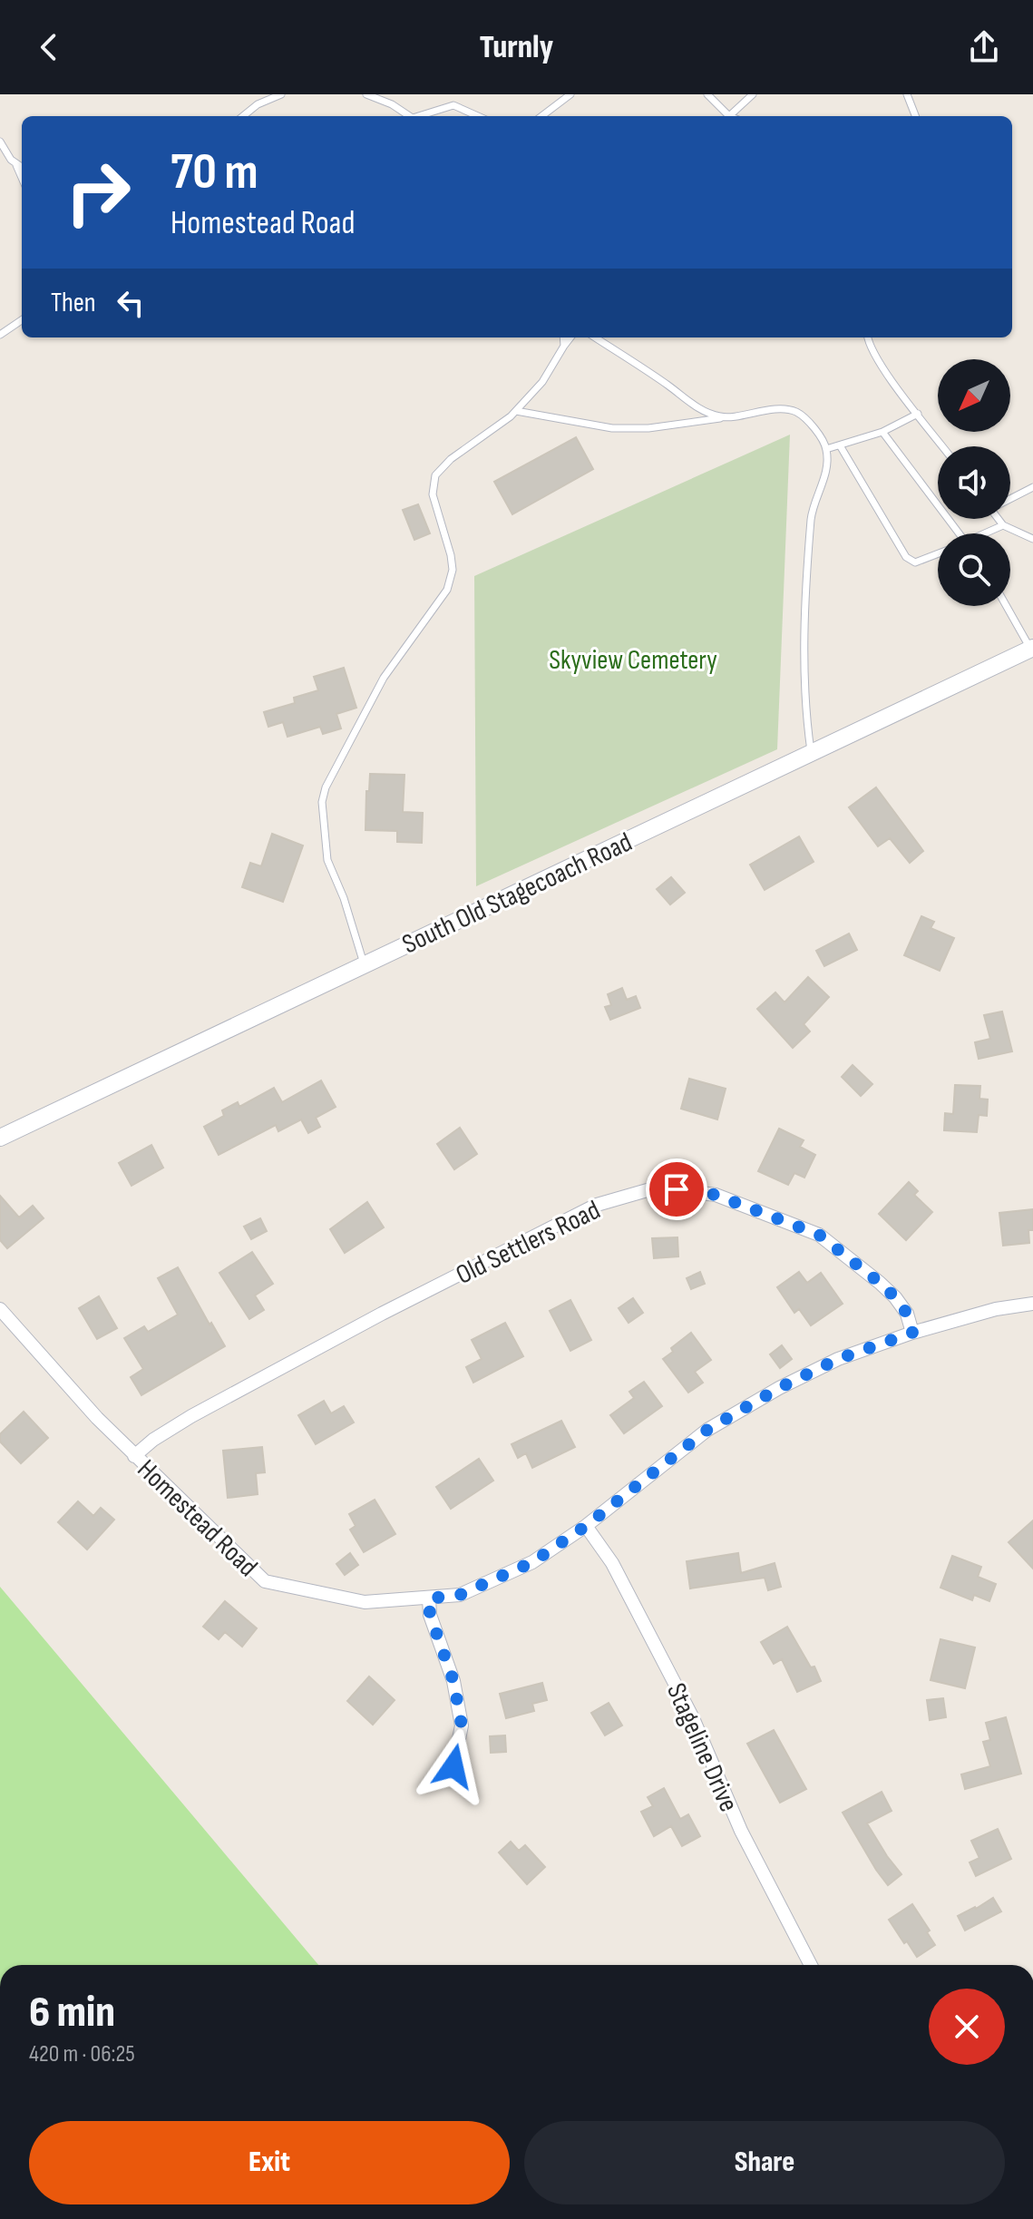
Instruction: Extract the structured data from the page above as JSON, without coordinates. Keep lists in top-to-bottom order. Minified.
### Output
{"streets":{"street":["South Old Stagecoach Road","Old Settlers Road","Homestead Road","Stageline Drive"]},"crossings":[["Old Settlers Road","Homestead Road"],["Homestead Road","Stageline Drive"]],"parks":["Skyview Cemetery"],"north":"bottom left","page":{"header":"Turnly","turn":["70 m","Homestead Road"],"then":"Then","heading":["6 min","420 m · 06:25"],"buttons":["Exit","Share"]}}
